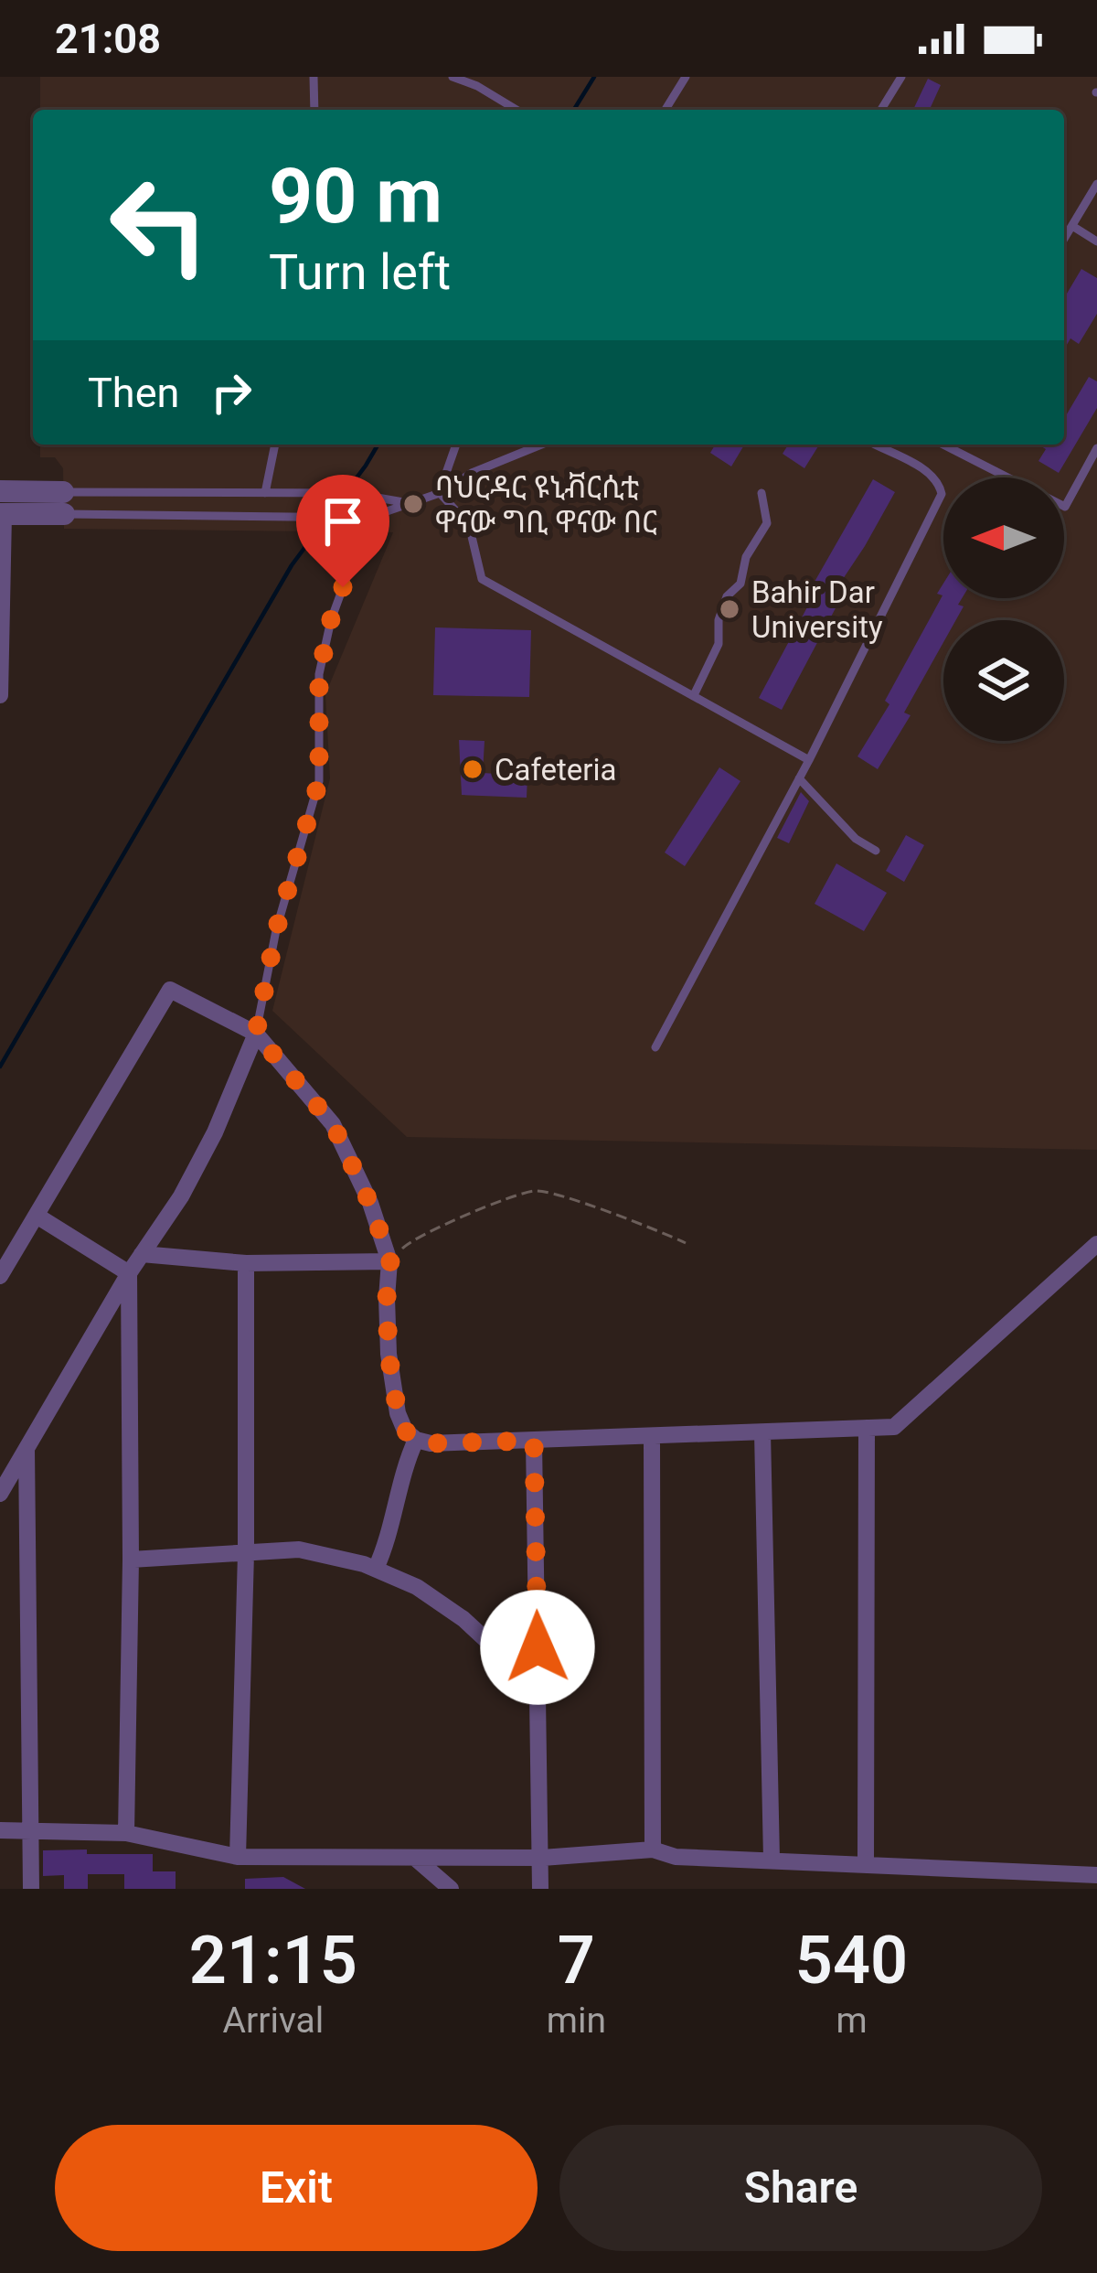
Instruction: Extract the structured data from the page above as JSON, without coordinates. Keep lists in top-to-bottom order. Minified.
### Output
{"places":["ባህርዳር ዩኒቭርሲቲ ዋናው ግቢ ዋናው በር","Bahir Dar University","Cafeteria"],"north":"left","page":{"status":"21:08","turn":["90 m","Turn left"],"then":"Then","eta":["21:15","Arrival","7","min","540","m"],"buttons":["Exit","Share"]}}
